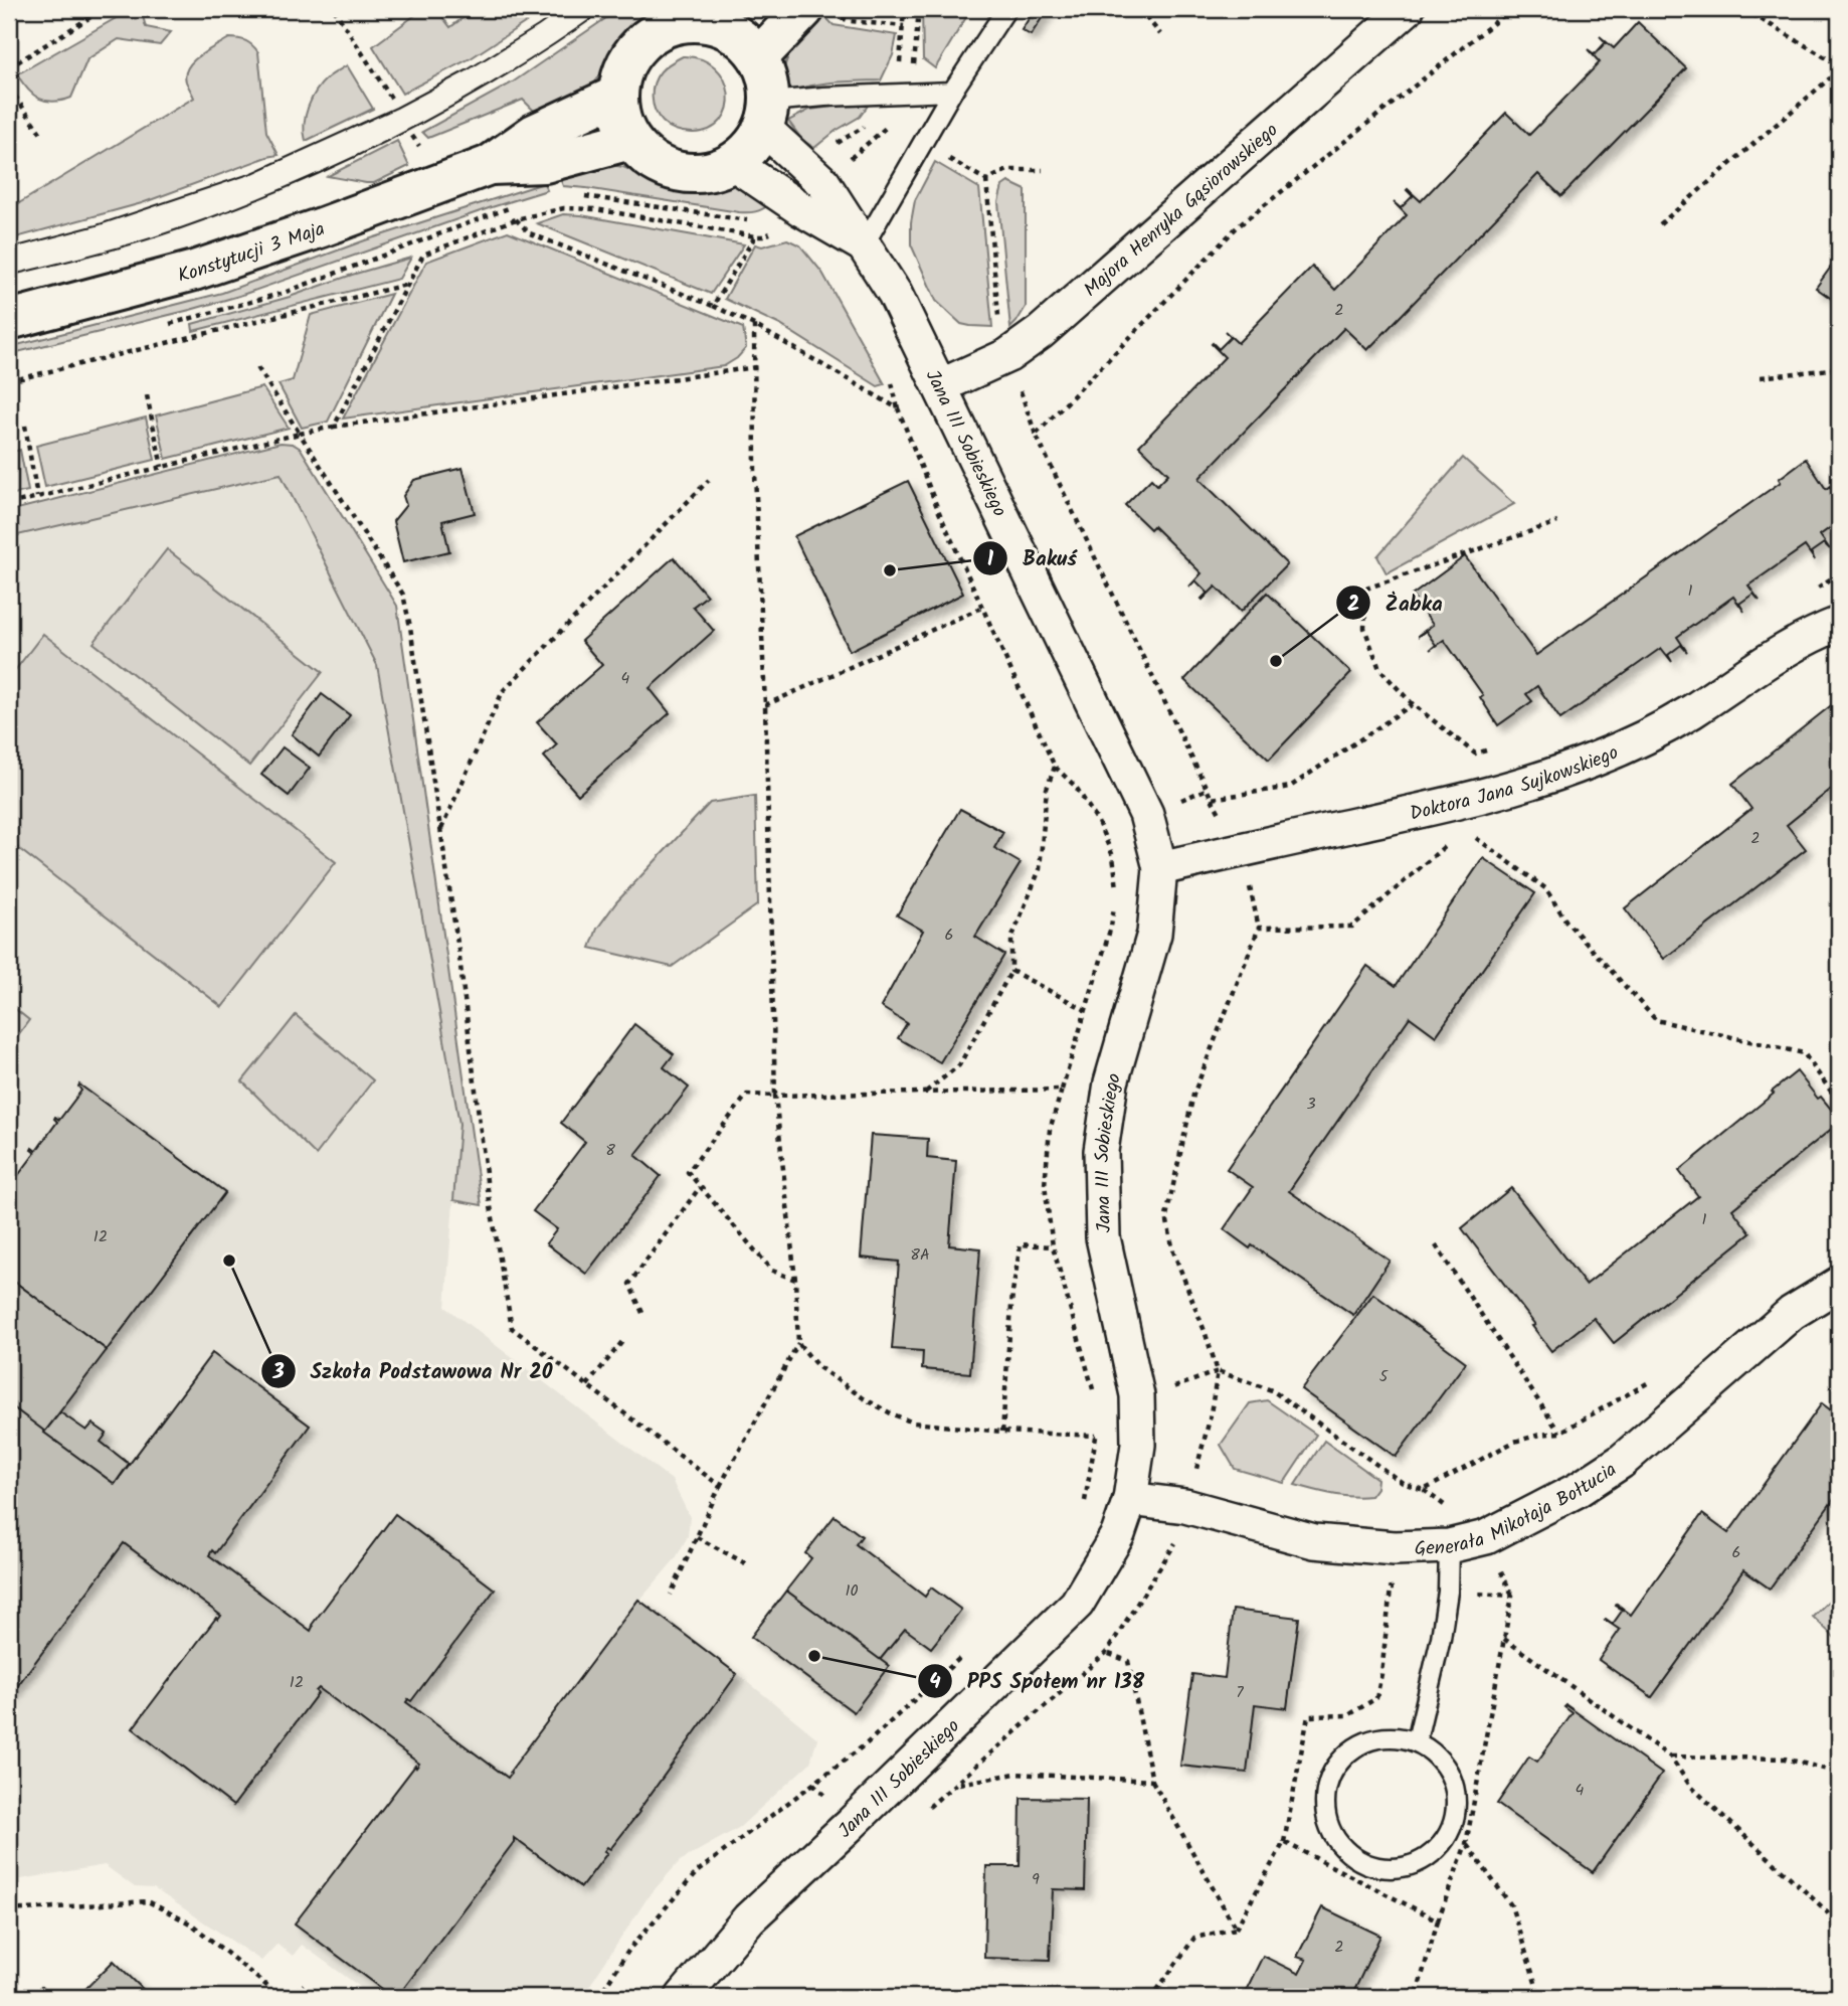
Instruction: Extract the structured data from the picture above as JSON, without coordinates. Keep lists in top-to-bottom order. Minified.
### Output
{"streets":{"street":["Majora Henryka Gąsiorowskiego","Konstytucji 3 Maja","Jana III Sobieskiego","Doktora Jana Sujkowskiego","Generała Mikołaja Bołtucia"]},"crossings":[["Majora Henryka Gąsiorowskiego","Jana III Sobieskiego"],["Konstytucji 3 Maja","Jana III Sobieskiego"],["Jana III Sobieskiego","Doktora Jana Sujkowskiego"],["Jana III Sobieskiego","Generała Mikołaja Bołtucia"]],"places":["Bakuś","Żabka","Szkoła Podstawowa Nr 20","PPS Społem nr 138"],"house_numbers":["2","1","4","2","6","3","8","1","12","8A","5","6","10","12","7","4","9","2"]}
